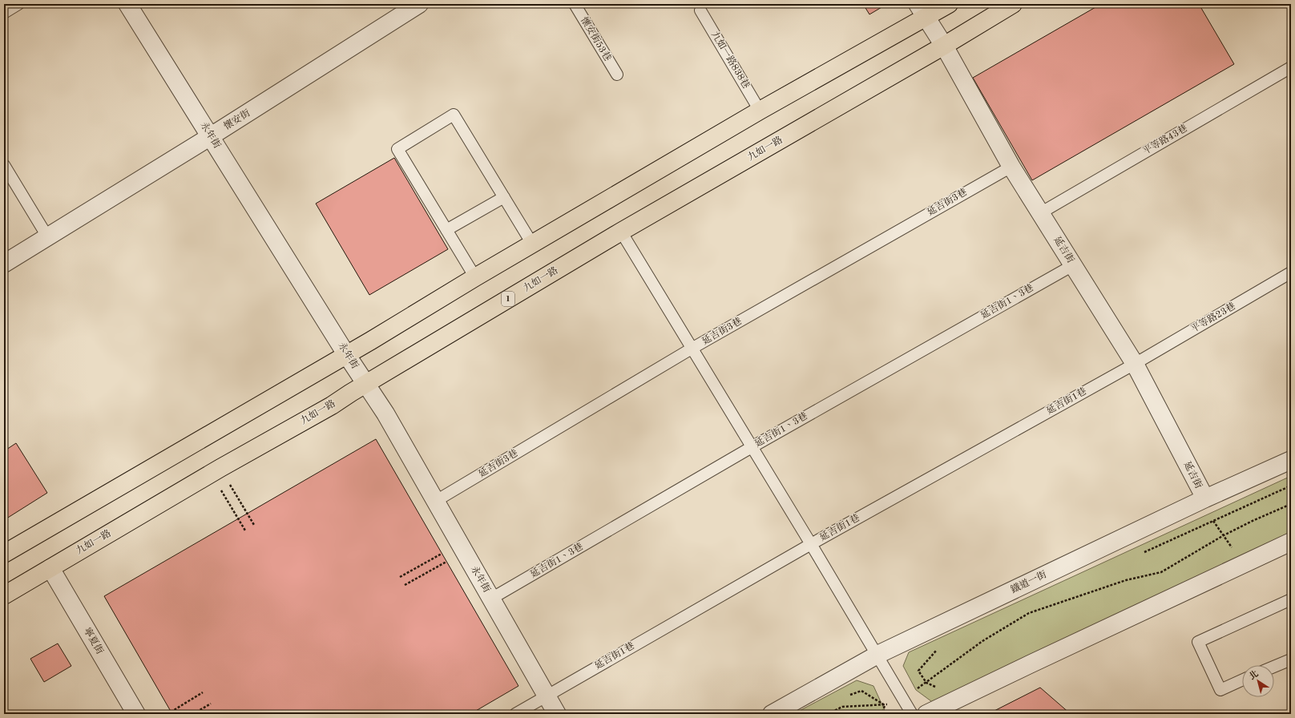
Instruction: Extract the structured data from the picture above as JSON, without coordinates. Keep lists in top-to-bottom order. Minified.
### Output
{"streets":{"main road":["九如一路","1"],"street":["懷安街","永年街","延吉街","鐵道一街","寧夏街"],"lane":["懷安街53巷","九如一路838巷","平等路43巷","延吉街3巷","延吉街1、3巷","平等路23巷","延吉街1巷"]},"crossings":[["懷安街","永年街"],["永年街","九如一路"],["永年街","延吉街3巷"],["永年街","延吉街1、3巷"],["永年街","延吉街1巷"],["平等路43巷","延吉街"],["九如一路","延吉街"],["九如一路","寧夏街"],["延吉街3巷","延吉街"],["延吉街","延吉街1、3巷"],["延吉街","平等路23巷"],["延吉街","延吉街1巷"],["延吉街","鐵道一街"],["平等路23巷","延吉街1巷"]],"north":"top left"}
